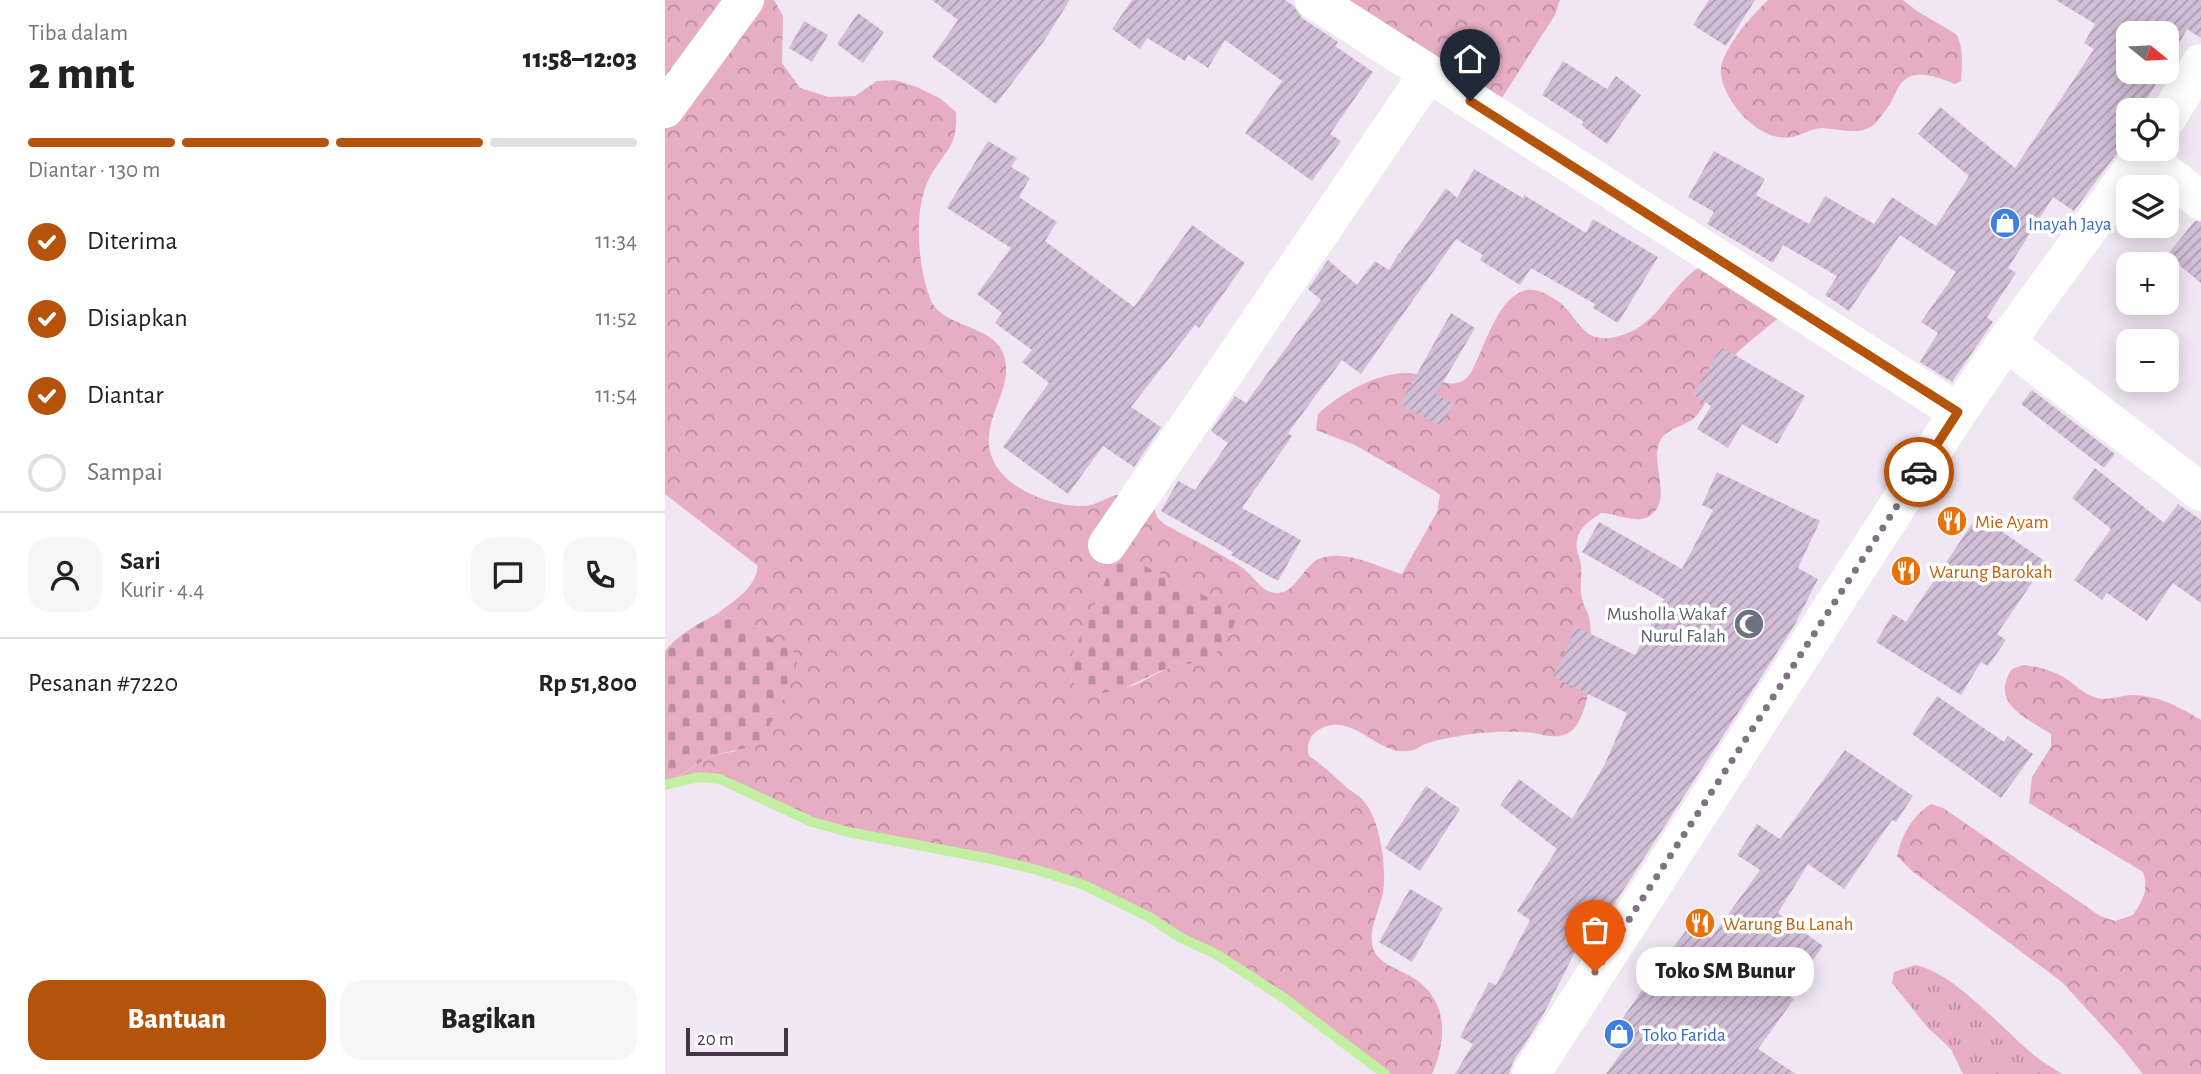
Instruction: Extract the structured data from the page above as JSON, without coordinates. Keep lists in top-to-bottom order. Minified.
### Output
{"places":{"shop":["Inayah Jaya","Toko Farida"],"restaurant":["Mie Ayam","Warung Barokah","Warung Bu Lanah"],"mosque":["Musholla Wakaf Nurul Falah"],"other":["Toko SM Bunur"]},"scale_bar":"20 m","north":"right","page":{"heading":["2 mnt","Tiba dalam","11:58–12:03"],"panel":["Sari","Kurir · 4.4","Pesanan #7220","Rp 51,800"],"map_buttons":["+","−"],"bar":"Diantar · 130 m","list":[["Diterima","11:34"],["Disiapkan","11:52"],["Diantar","11:54"],"Sampai"],"bubble":"Toko SM Bunur","buttons":["Bantuan","Bagikan"],"scale":"20 m"}}
